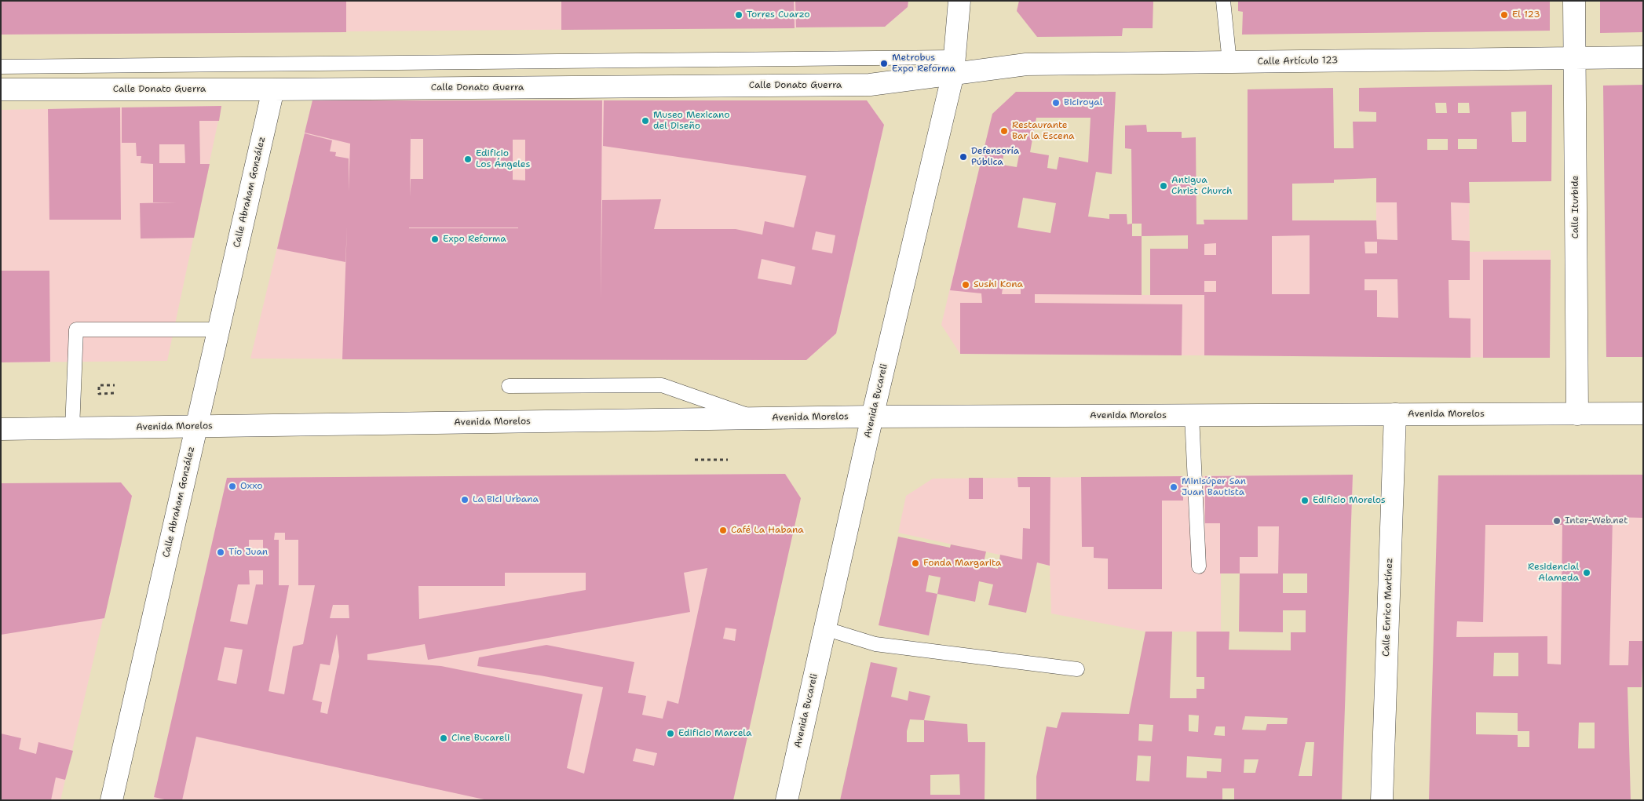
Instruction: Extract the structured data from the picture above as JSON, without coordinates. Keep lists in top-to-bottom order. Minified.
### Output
{"streets":{"street":["Calle Artículo 123","Calle Donato Guerra","Calle Abraham González","Calle Iturbide","Avenida Bucareli","Avenida Morelos","Calle Enrico Martínez"]},"crossings":[["Calle Artículo 123","Calle Donato Guerra"],["Calle Artículo 123","Calle Iturbide"],["Calle Artículo 123","Avenida Bucareli"],["Calle Donato Guerra","Calle Abraham González"],["Calle Donato Guerra","Avenida Bucareli"],["Calle Abraham González","Avenida Morelos"],["Calle Iturbide","Avenida Morelos"],["Avenida Bucareli","Avenida Morelos"],["Avenida Morelos","Calle Enrico Martínez"]],"places":["Torres Cuarzo","El 123","Metrobus Expo Reforma","Biciroyal","Museo Mexicano del Diseño","Restaurante Bar la Escena","Defensoría Pública","Edificio Los Ángeles","Antigua Christ Church","Expo Reforma","Sushi Kona","Oxxo","Minisúper San Juan Bautista","La Bici Urbana","Edificio Morelos","Inter-Web.net","Café La Habana","Tío Juan","Fonda Margarita","Residencial Alameda","Edificio Marcela","Cine Bucareli"]}
